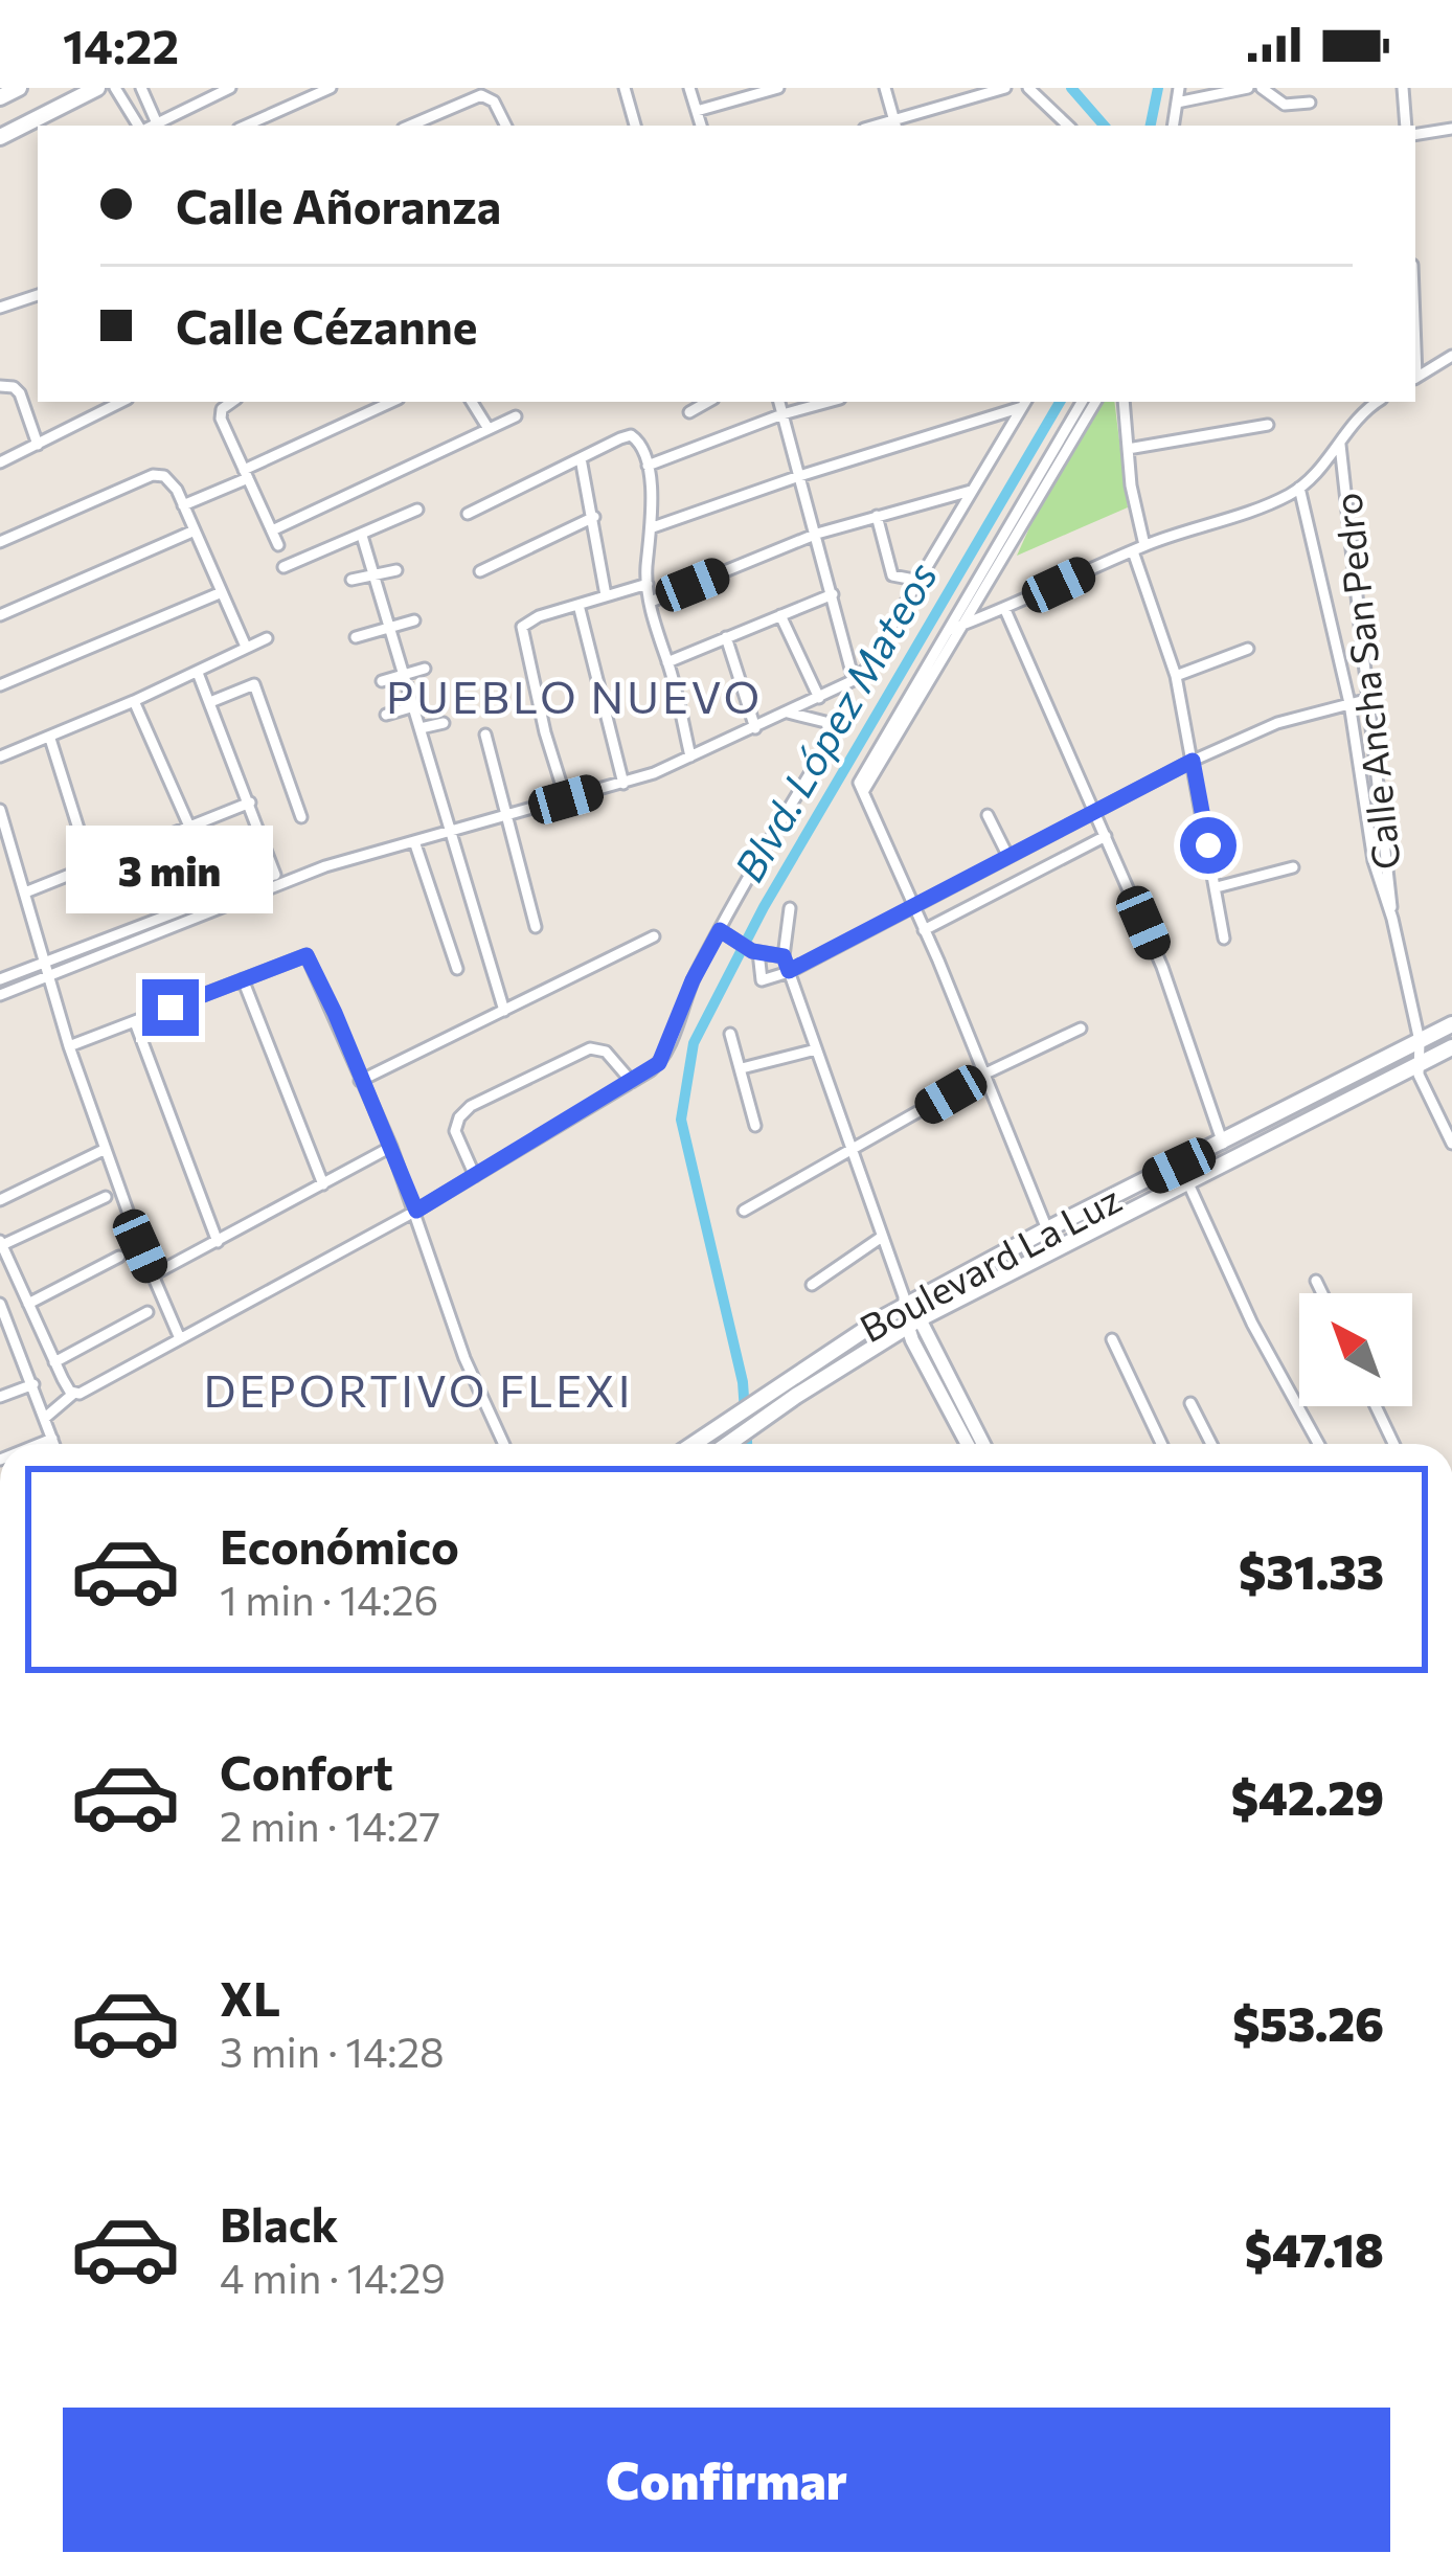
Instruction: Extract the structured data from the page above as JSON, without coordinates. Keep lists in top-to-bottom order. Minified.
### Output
{"streets":{"main road":["Boulevard La Luz"],"street":["Calle Ancha San Pedro"]},"crossings":[["Calle Ancha San Pedro","Boulevard La Luz"]],"districts":["PUEBLO NUEVO","DEPORTIVO FLEXI"],"water":["Blvd. López Mateos"],"north":"top left","page":{"status":"14:22","banner":["Calle Añoranza","Calle Cézanne"],"bubble":"3 min","list":[{"name":"Económico","note":"1 min · 14:26","value":"$31.33"},{"name":"Confort","note":"2 min · 14:27","value":"$42.29"},{"name":"XL","note":"3 min · 14:28","value":"$53.26"},{"name":"Black","note":"4 min · 14:29","value":"$47.18"}],"buttons":"Confirmar"}}
